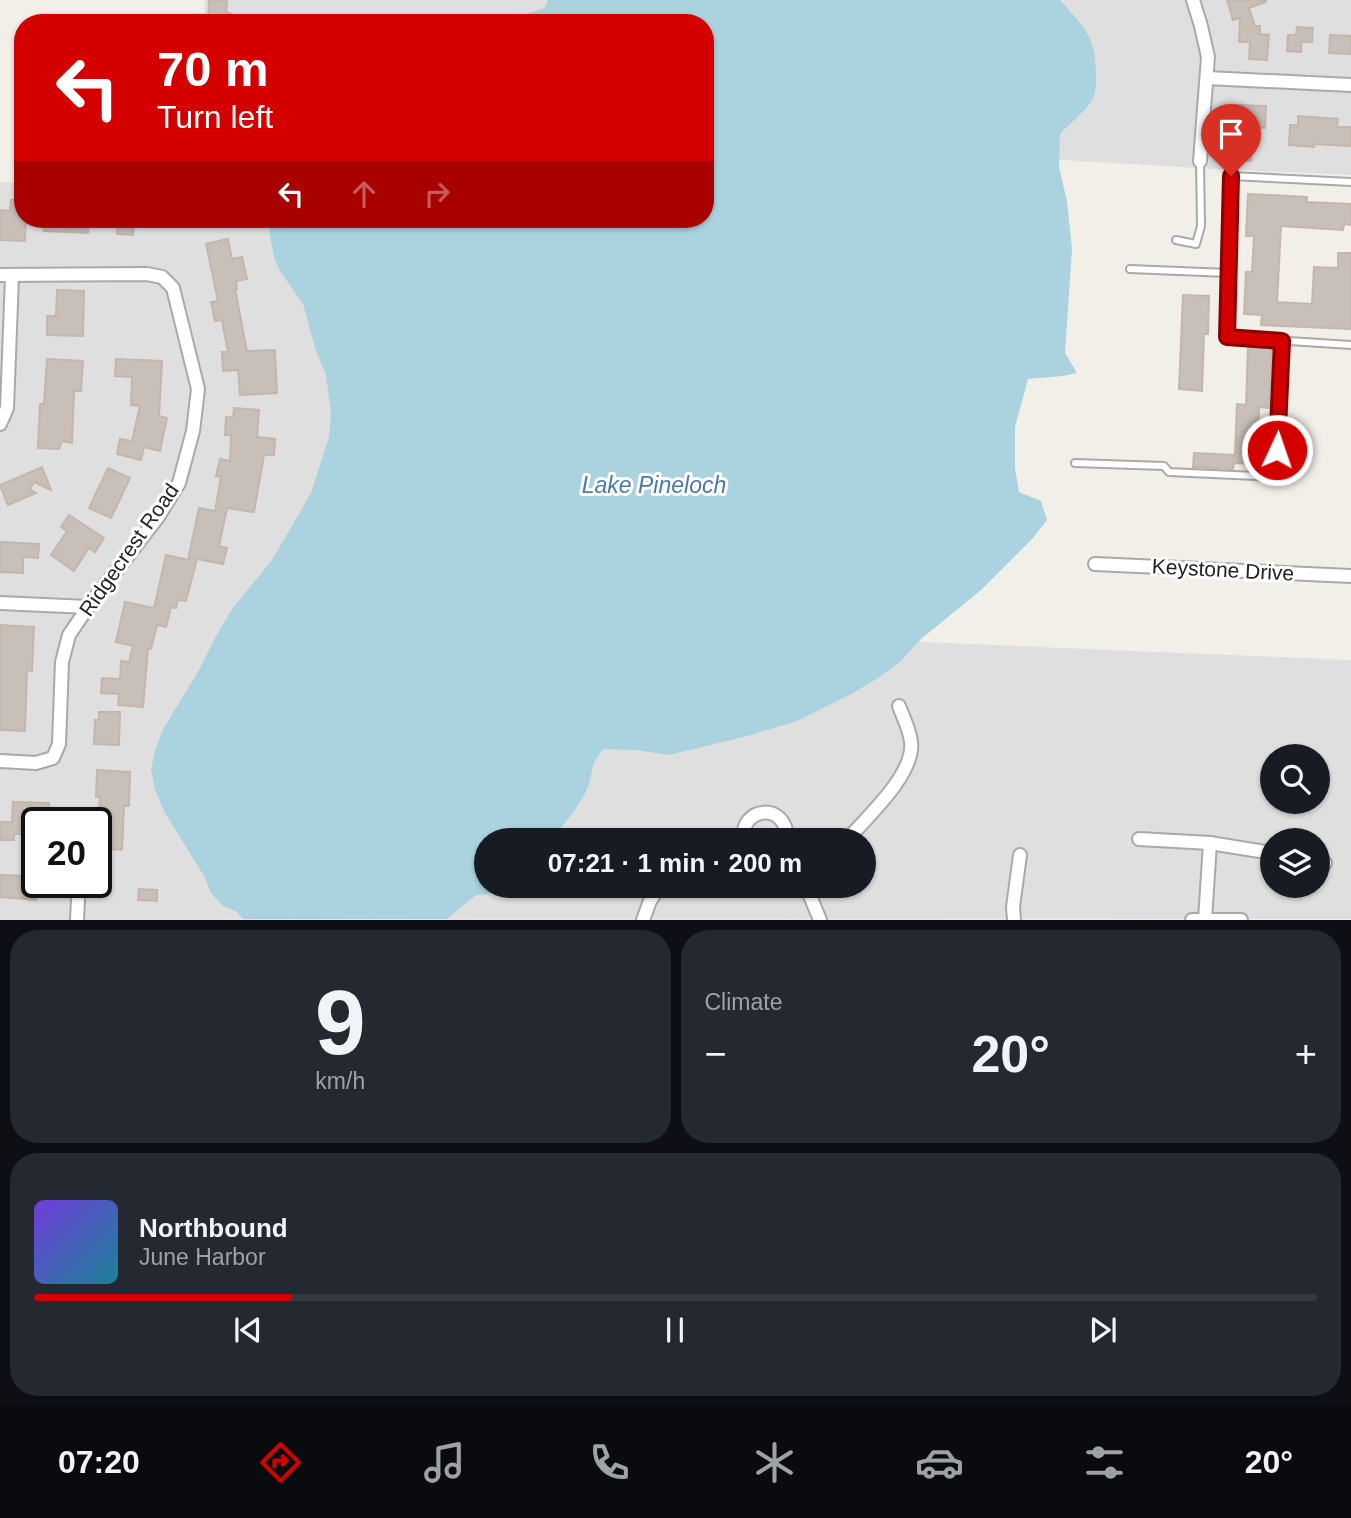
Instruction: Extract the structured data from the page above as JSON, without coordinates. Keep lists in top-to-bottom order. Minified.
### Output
{"streets":{"street":["Ridgecrest Road","Keystone Drive"]},"water":["Lake Pineloch"],"page":{"turn":["70 m","Turn left"],"limit":"20","trip":"07:21 · 1 min · 200 m","tile":[["9","km/h"],"Climate"],"heat":["−","20°","+"],"song":["Northbound","June Harbor"],"tabs":["07:20","20°"]}}
